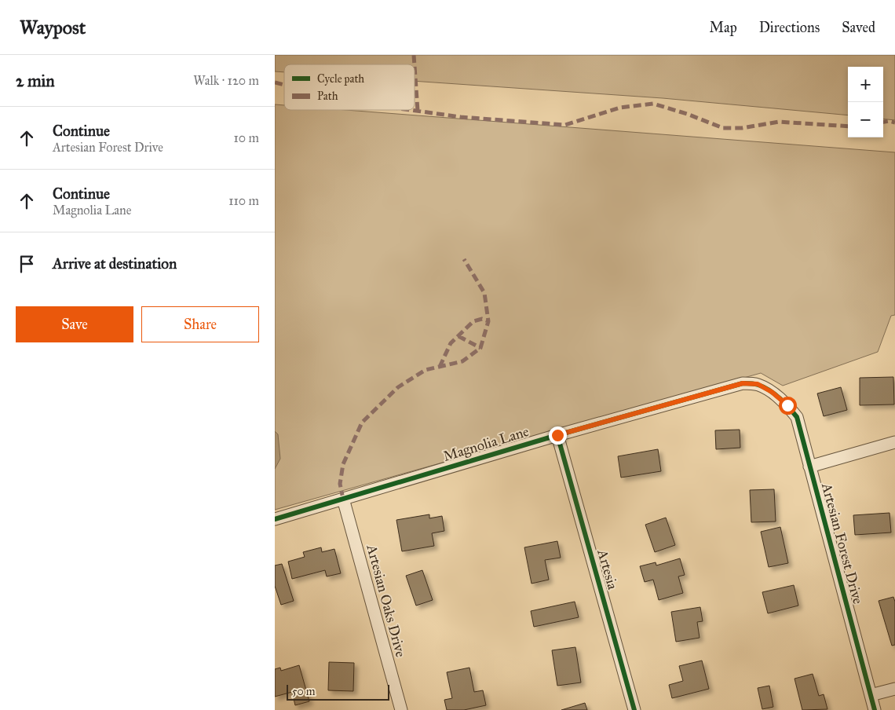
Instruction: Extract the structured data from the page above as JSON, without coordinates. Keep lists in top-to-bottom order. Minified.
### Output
{"streets":{"street":["Magnolia Lane","Artesian Forest Drive","Artesia","Artesian Oaks Drive"]},"crossings":[["Magnolia Lane","Artesian Forest Drive"],["Magnolia Lane","Artesia"],["Magnolia Lane","Artesian Oaks Drive"]],"legend":["Cycle path","Path"],"scale_bar":"50 m","page":{"header":"Waypost","nav":["Map","Directions","Saved"],"heading":["2 min","Walk · 120 m"],"map_buttons":["+","−"],"list":[["Continue","Artesian Forest Drive","10 m"],["Continue","Magnolia Lane","110 m"],"Arrive at destination"],"buttons":["Save","Share"],"scale":"50 m"}}
